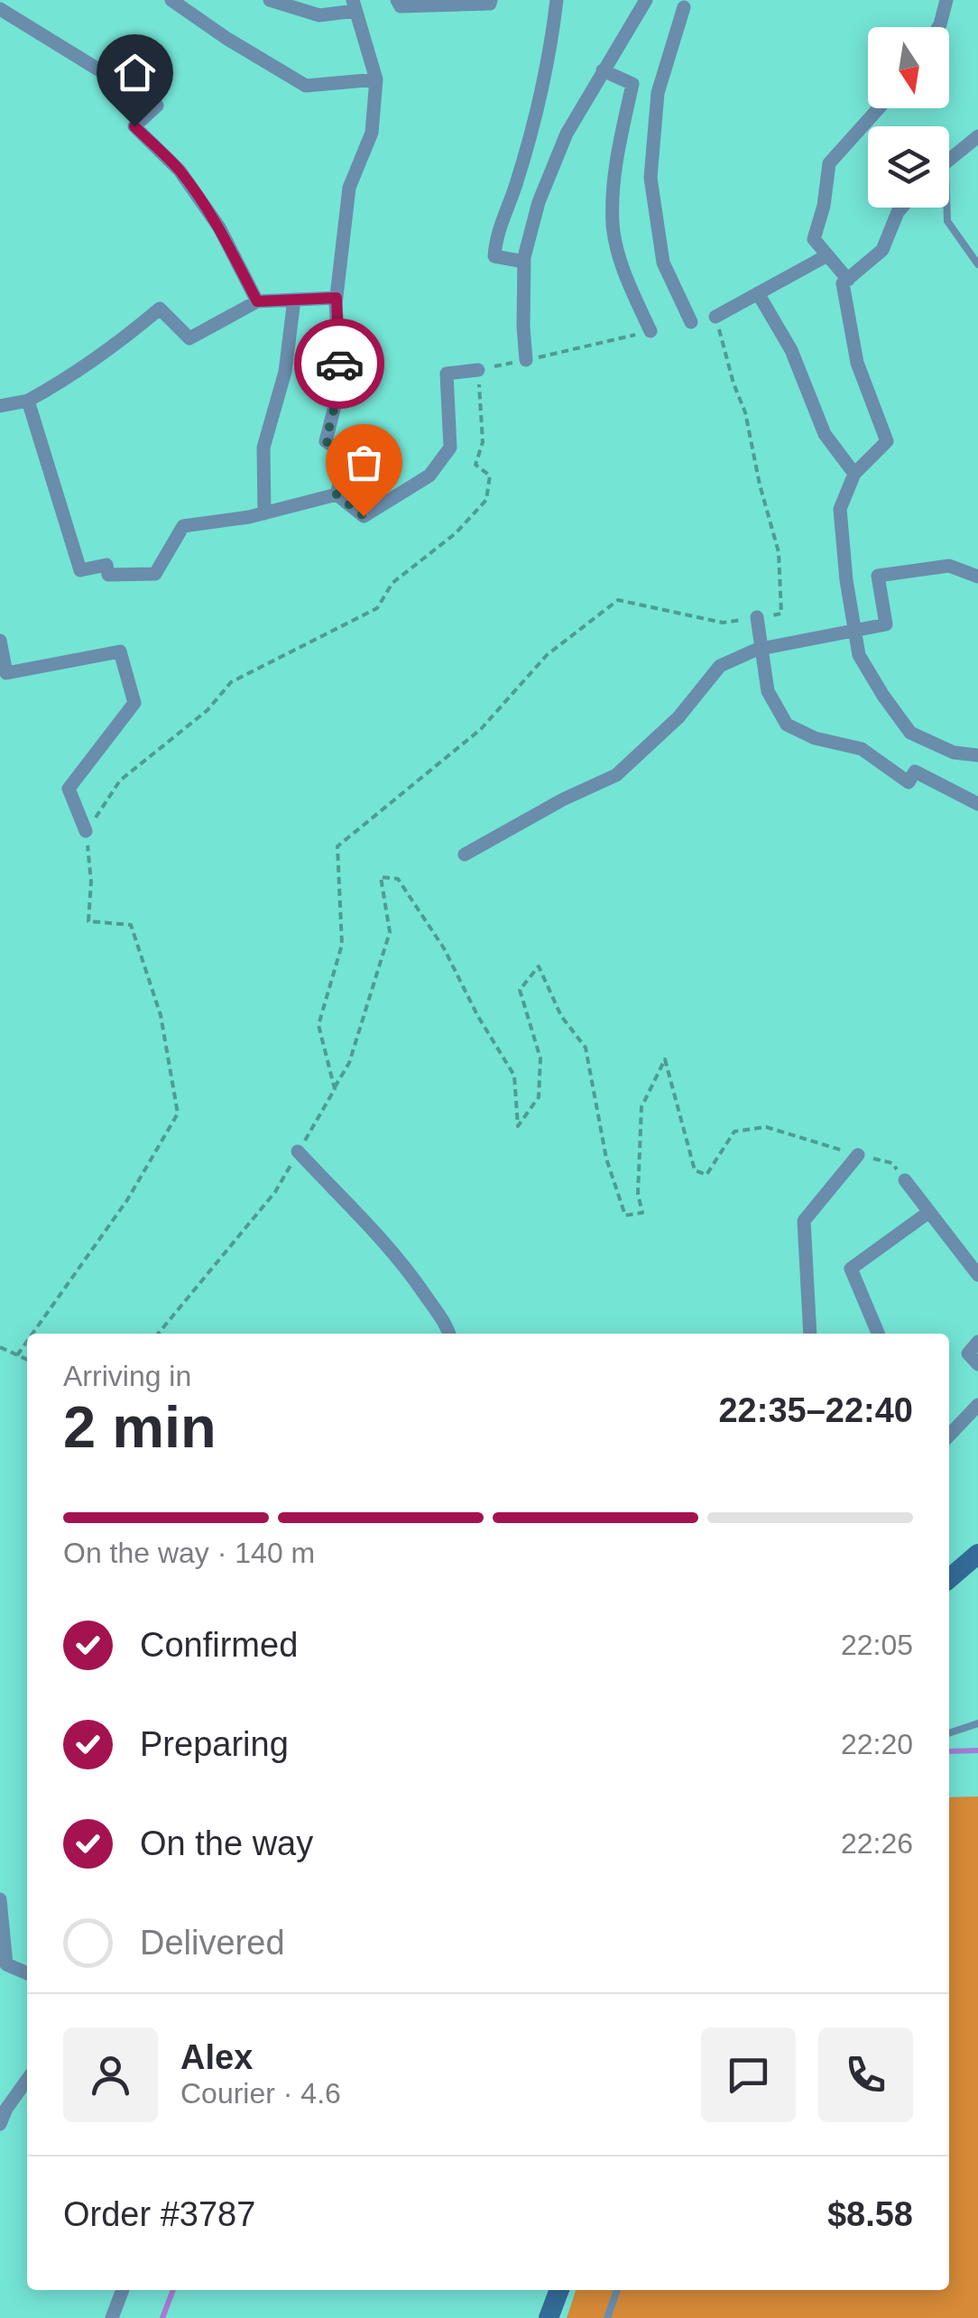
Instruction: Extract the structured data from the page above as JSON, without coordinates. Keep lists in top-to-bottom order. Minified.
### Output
{"north":"bottom","page":{"heading":["2 min","Arriving in","22:35–22:40"],"panel":["Alex","Courier · 4.6","Order #3787","$8.58"],"bar":"On the way · 140 m","list":[["Confirmed","22:05"],["Preparing","22:20"],["On the way","22:26"],"Delivered"]}}
